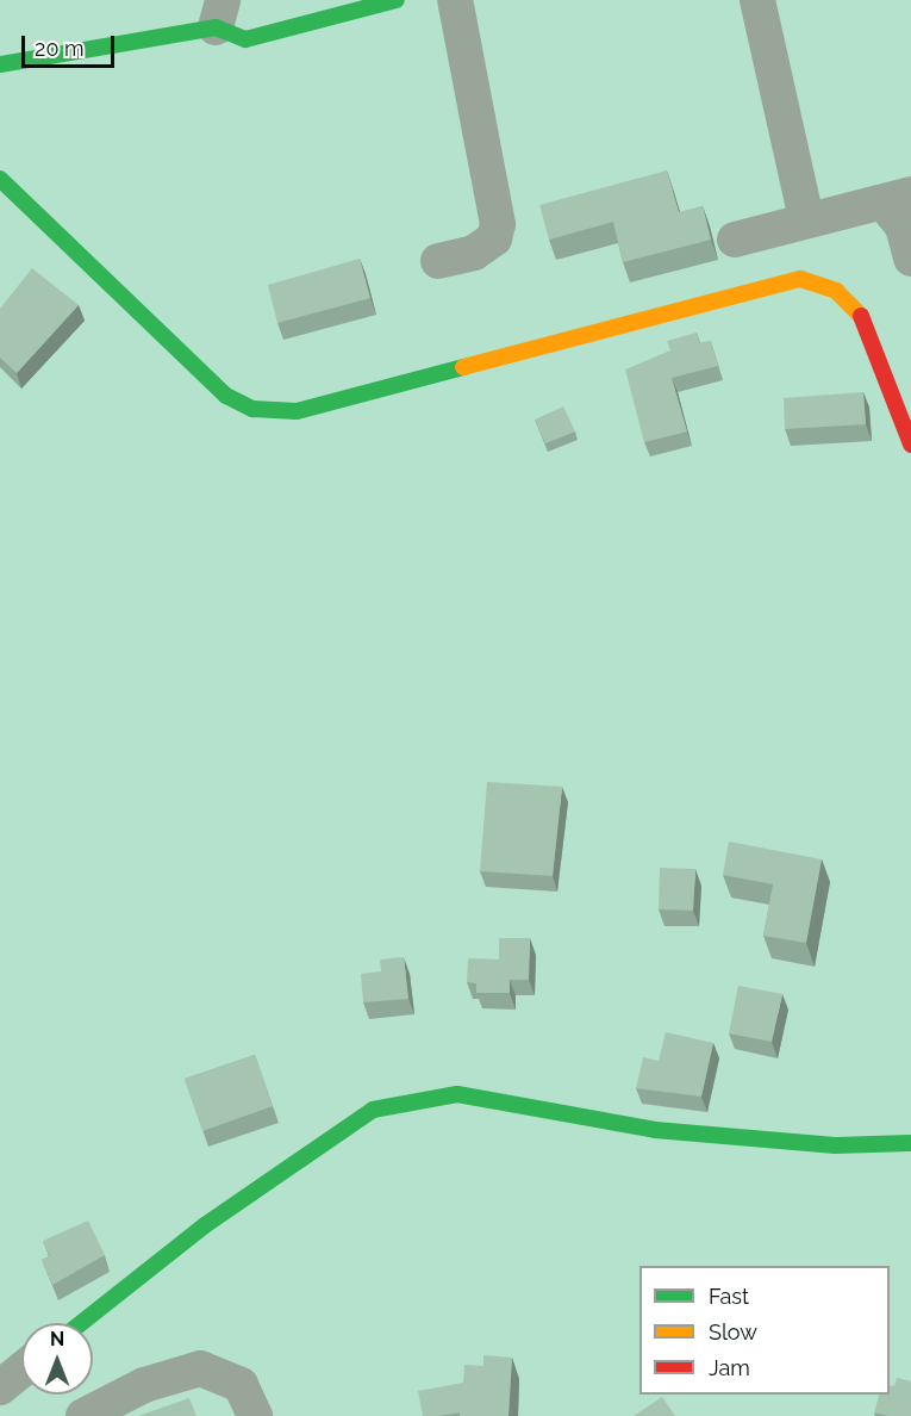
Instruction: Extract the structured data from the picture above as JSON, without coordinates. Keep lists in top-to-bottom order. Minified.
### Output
{"legend":["Fast","Slow","Jam"],"scale_bar":"20 m","north":"top"}
